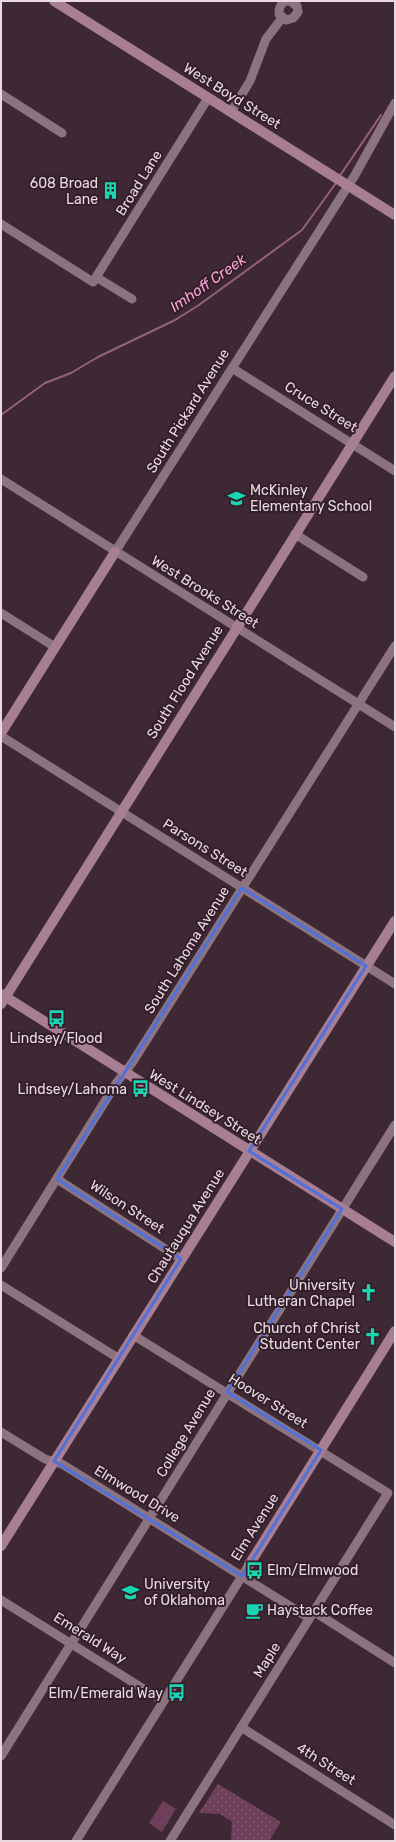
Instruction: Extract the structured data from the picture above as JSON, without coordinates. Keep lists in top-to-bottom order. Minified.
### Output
{"streets":{"street":["West Boyd Street","Broad Lane","Cruce Street","South Pickard Avenue","West Brooks Street","South Flood Avenue","Parsons Street","South Lahoma Avenue","West Lindsey Street","Wilson Street","Chautauqua Avenue","Hoover Street","College Avenue","Elmwood Drive","Elm Avenue","Emerald Way","Maple","4th Street"]},"crossings":[["West Boyd Street","Broad Lane"],["West Boyd Street","South Pickard Avenue"],["Cruce Street","South Pickard Avenue"],["Cruce Street","South Flood Avenue"],["South Pickard Avenue","West Brooks Street"],["West Brooks Street","South Flood Avenue"],["West Brooks Street","South Lahoma Avenue"],["South Flood Avenue","Parsons Street"],["South Flood Avenue","West Lindsey Street"],["Parsons Street","South Lahoma Avenue"],["Parsons Street","Chautauqua Avenue"],["South Lahoma Avenue","West Lindsey Street"],["South Lahoma Avenue","Wilson Street"],["West Lindsey Street","Chautauqua Avenue"],["West Lindsey Street","College Avenue"],["Wilson Street","Chautauqua Avenue"],["Chautauqua Avenue","Hoover Street"],["Chautauqua Avenue","Elmwood Drive"],["Hoover Street","College Avenue"],["Hoover Street","Elm Avenue"],["Hoover Street","Maple"],["College Avenue","Elmwood Drive"],["College Avenue","Emerald Way"],["Elmwood Drive","Elm Avenue"],["Elmwood Drive","Maple"],["Elm Avenue","Emerald Way"],["Maple","4th Street"]],"water":["Imhoff Creek"],"places":{"building":["608 Broad Lane"],"school or university":["McKinley Elementary School","University of Oklahoma"],"bus stop":["Lindsey/Flood","Lindsey/Lahoma","Elm/Elmwood","Elm/Emerald Way"],"church":["University Lutheran Chapel","Church of Christ Student Center"],"cafe":["Haystack Coffee"]}}
